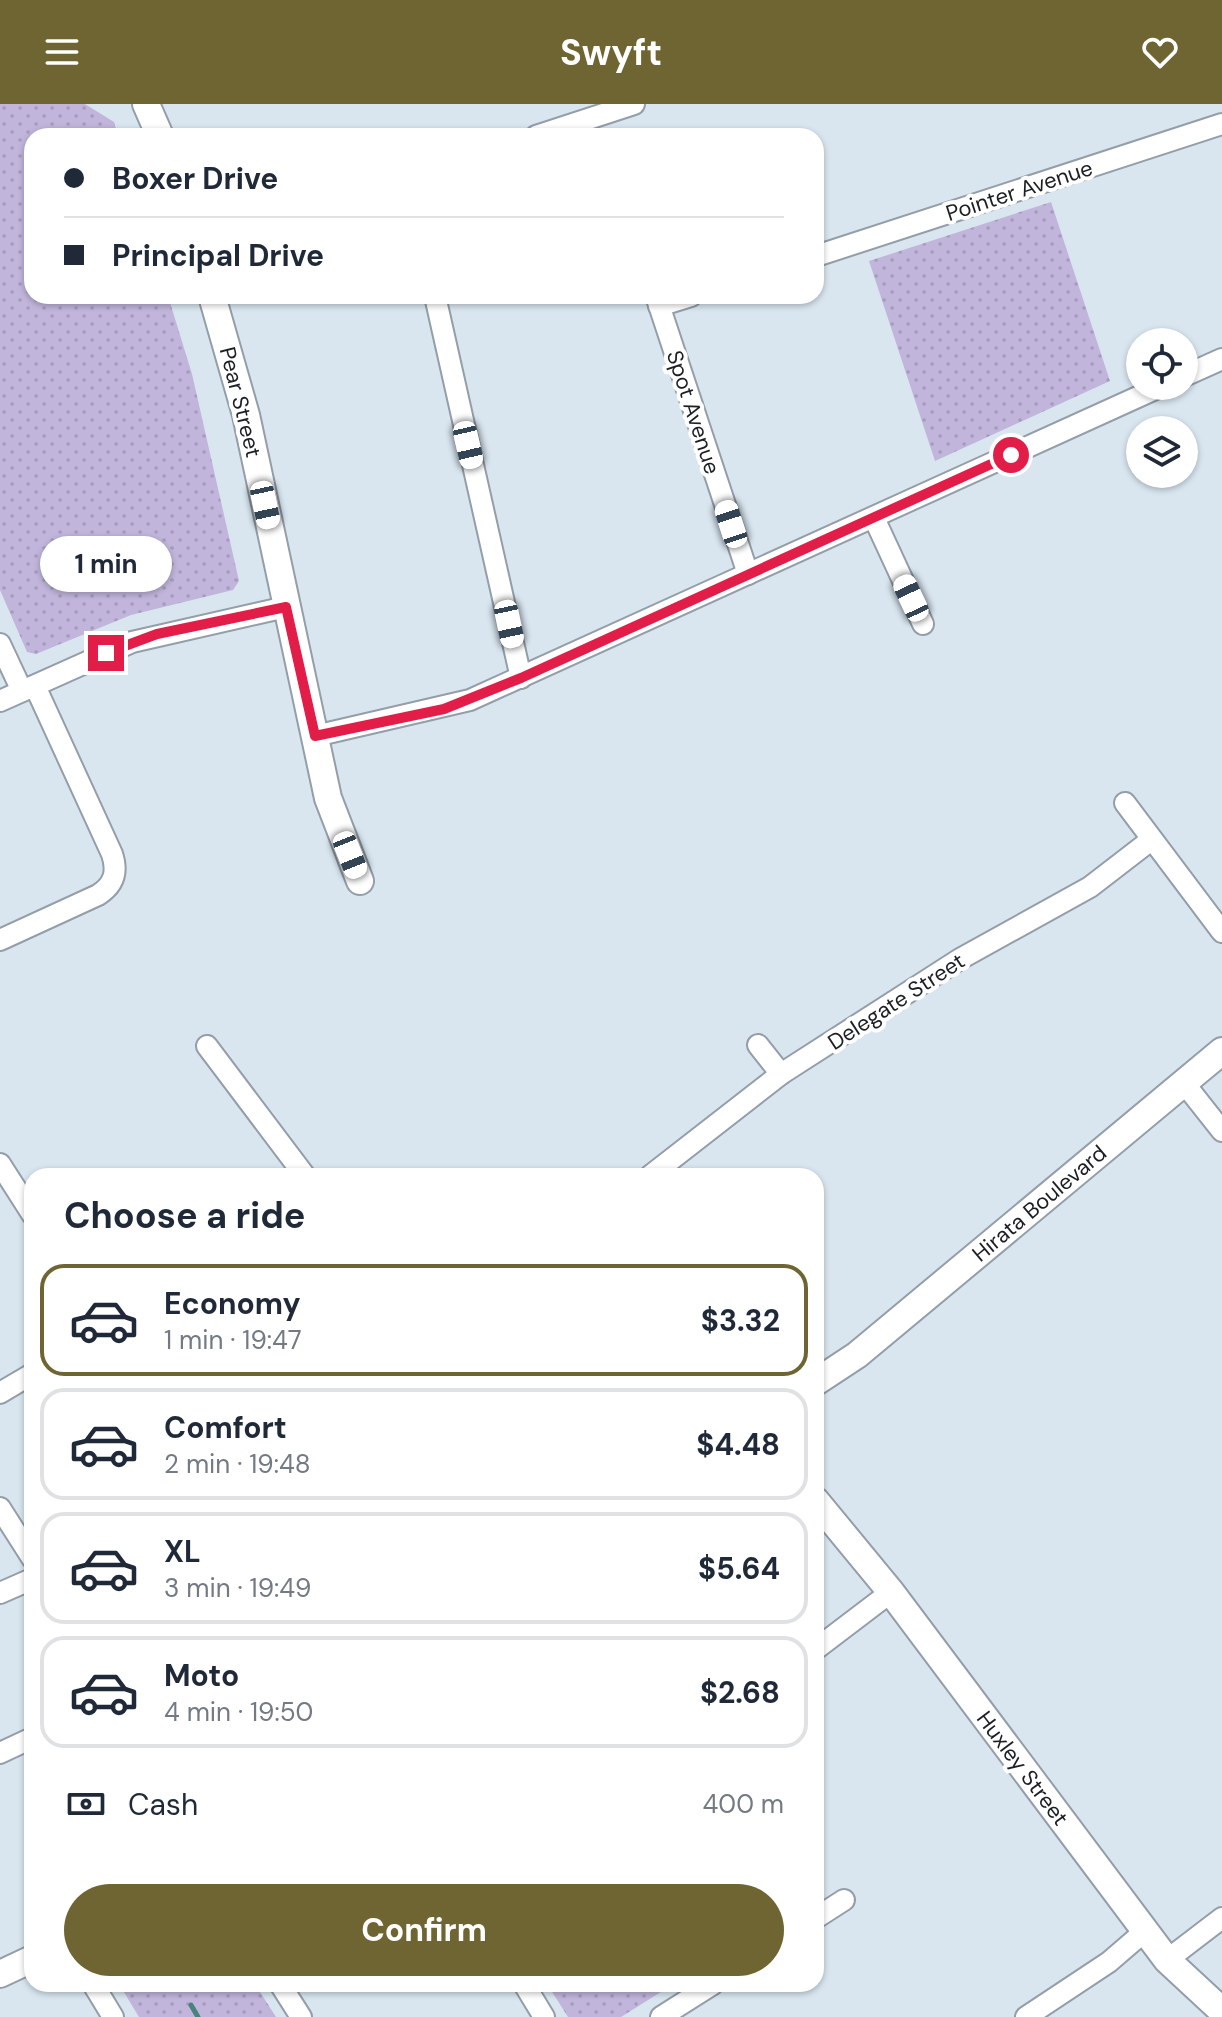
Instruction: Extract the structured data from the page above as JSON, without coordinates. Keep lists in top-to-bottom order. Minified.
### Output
{"streets":{"street":["Pointer Avenue","Pear Street","Spot Avenue","Delegate Street","Hirata Boulevard","Huxley Street"]},"page":{"header":"Swyft","banner":["Boxer Drive","Principal Drive"],"bubble":"1 min","heading":"Choose a ride","list":[{"name":"Economy","note":"1 min · 19:47","value":"$3.32"},{"name":"Comfort","note":"2 min · 19:48","value":"$4.48"},{"name":"XL","note":"3 min · 19:49","value":"$5.64"},{"name":"Moto","note":"4 min · 19:50","value":"$2.68"}],"pay":["Cash","400 m"],"buttons":"Confirm"}}
